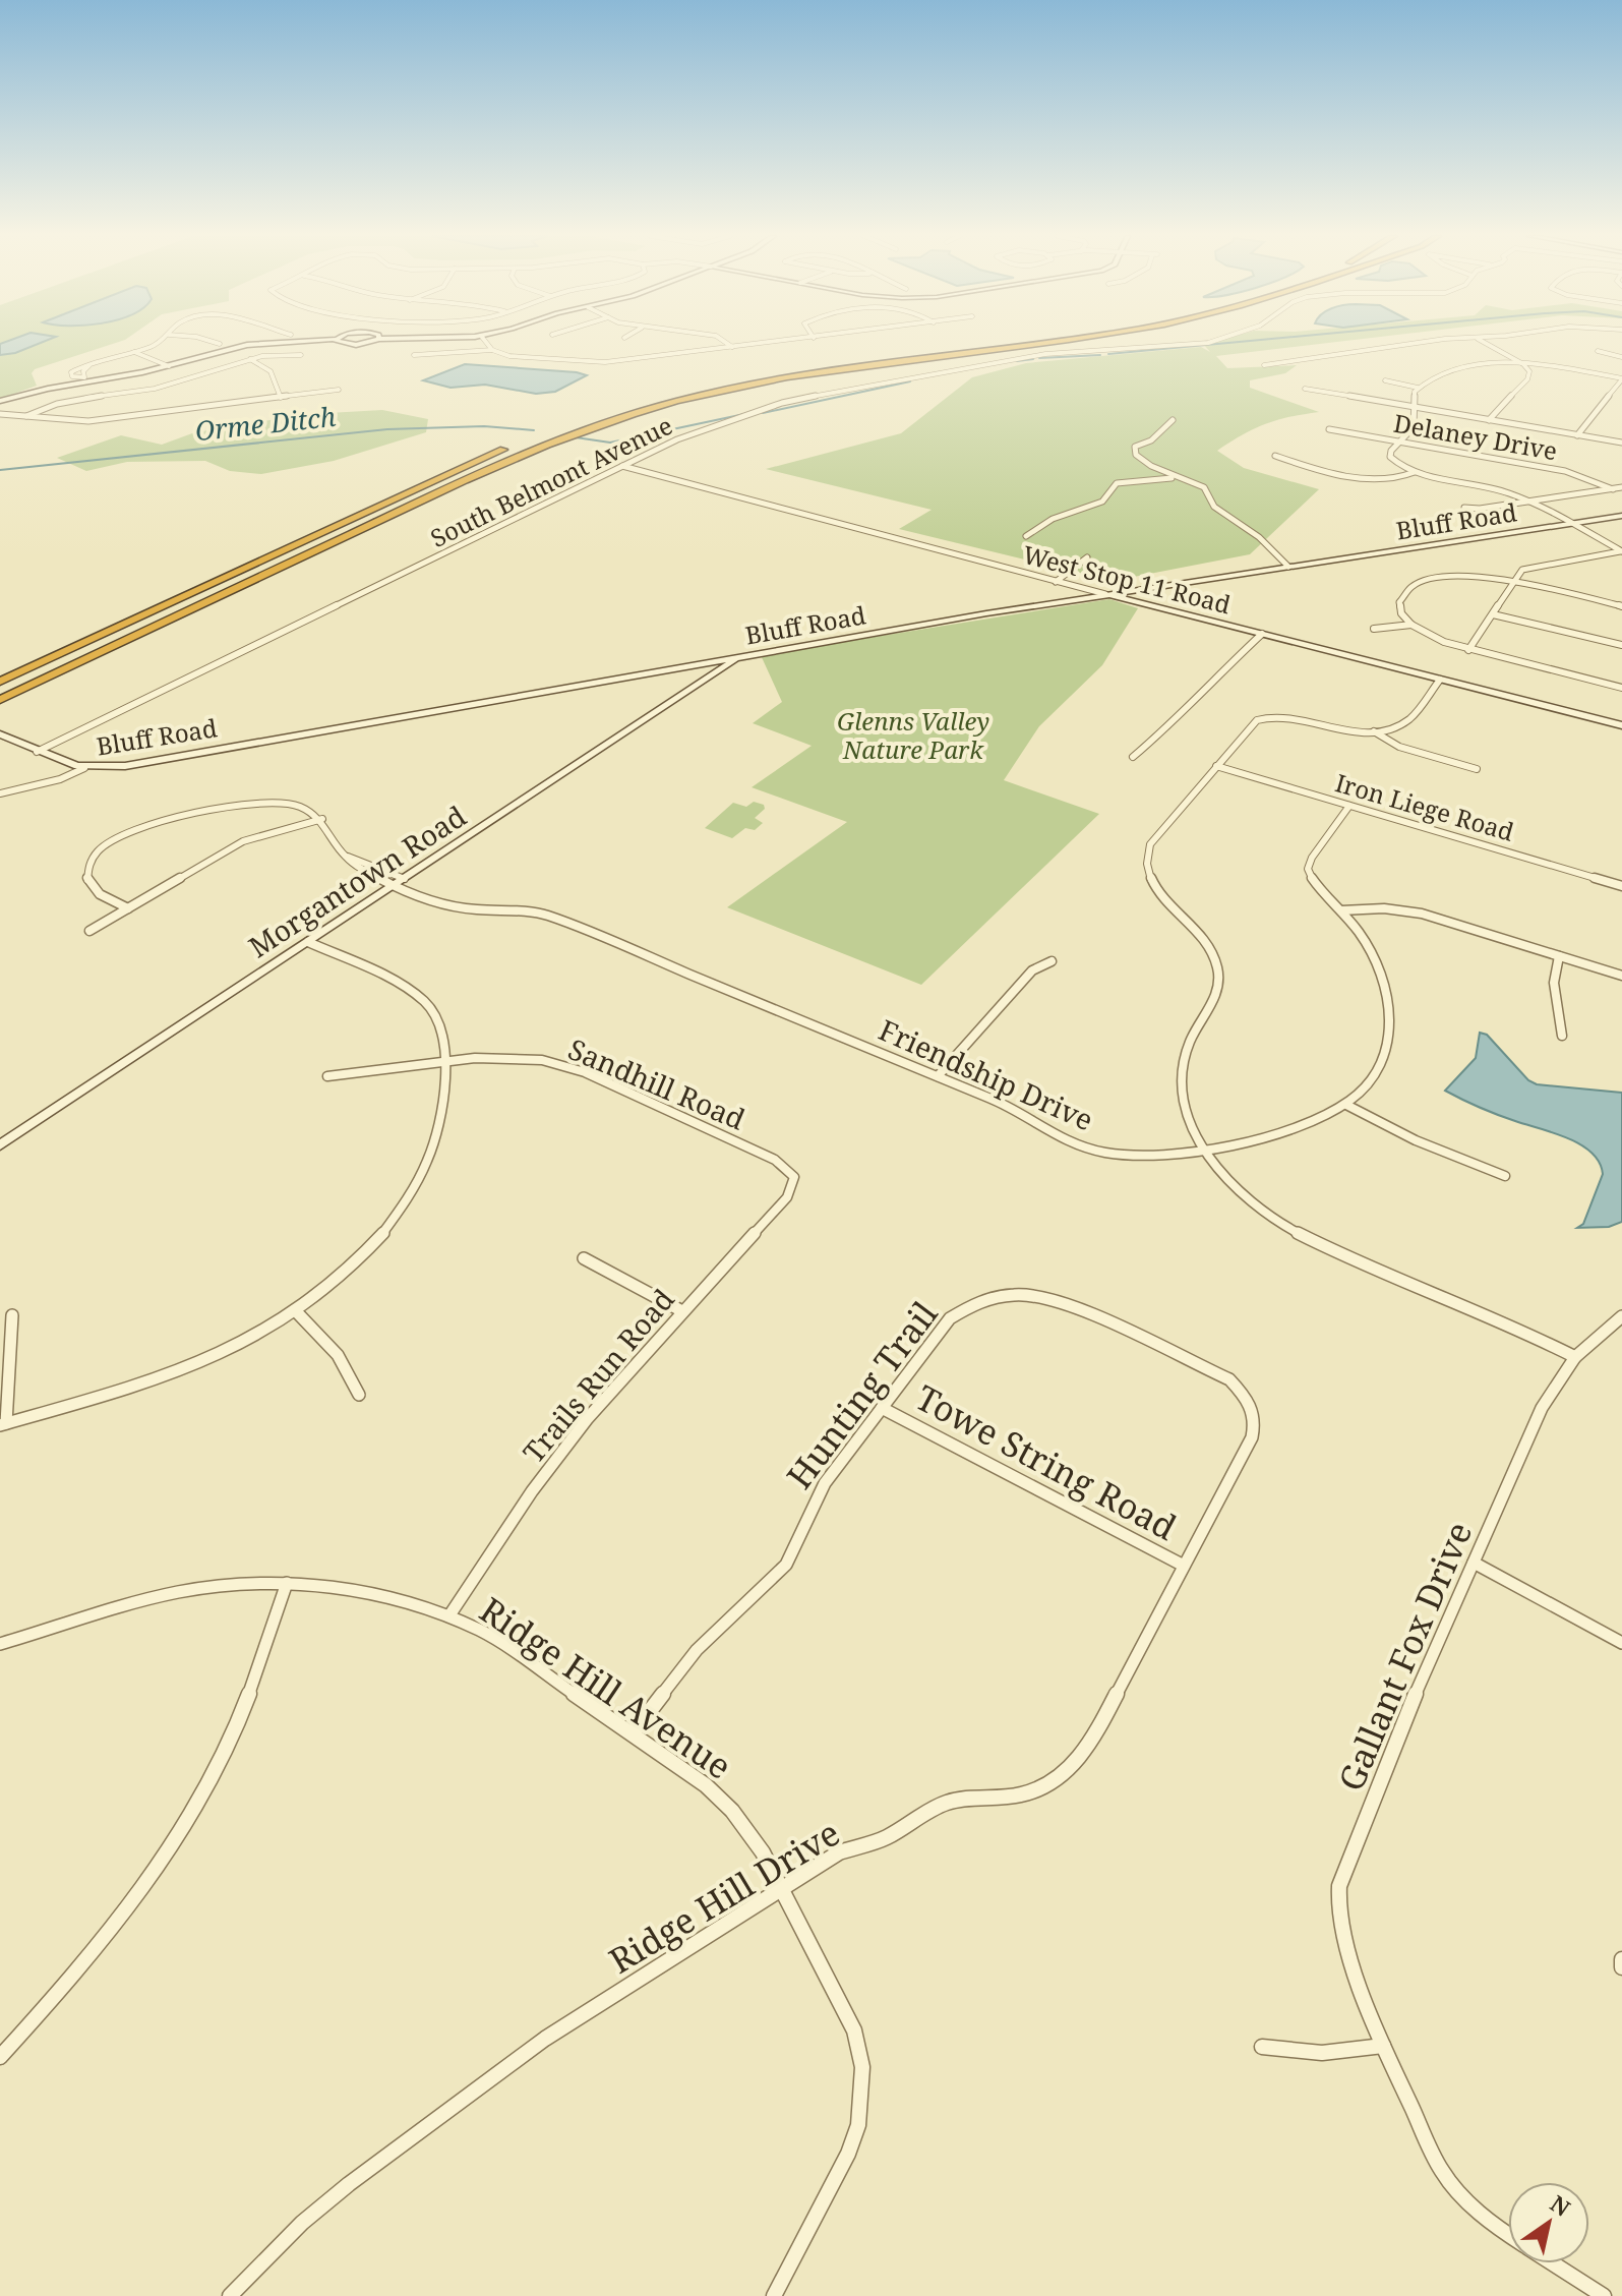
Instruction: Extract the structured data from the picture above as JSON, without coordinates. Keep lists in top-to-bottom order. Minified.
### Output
{"streets":{"street":["Delaney Drive","South Belmont Avenue","Bluff Road","West Stop 11 Road","Iron Liege Road","Morgantown Road","Friendship Drive","Sandhill Road","Trails Run Road","Hunting Trail","Towe String Road","Gallant Fox Drive","Ridge Hill Avenue","Ridge Hill Drive"]},"crossings":[["South Belmont Avenue","West Stop 11 Road"],["Bluff Road","West Stop 11 Road"],["Bluff Road","Morgantown Road"],["Morgantown Road","Friendship Drive"],["Sandhill Road","Trails Run Road"],["Trails Run Road","Ridge Hill Avenue"],["Hunting Trail","Towe String Road"],["Hunting Trail","Ridge Hill Avenue"],["Hunting Trail","Ridge Hill Drive"],["Towe String Road","Ridge Hill Drive"],["Ridge Hill Avenue","Ridge Hill Drive"]],"water":["Orme Ditch"],"parks":["Glenns Valley Nature Park"],"north":"top right"}
